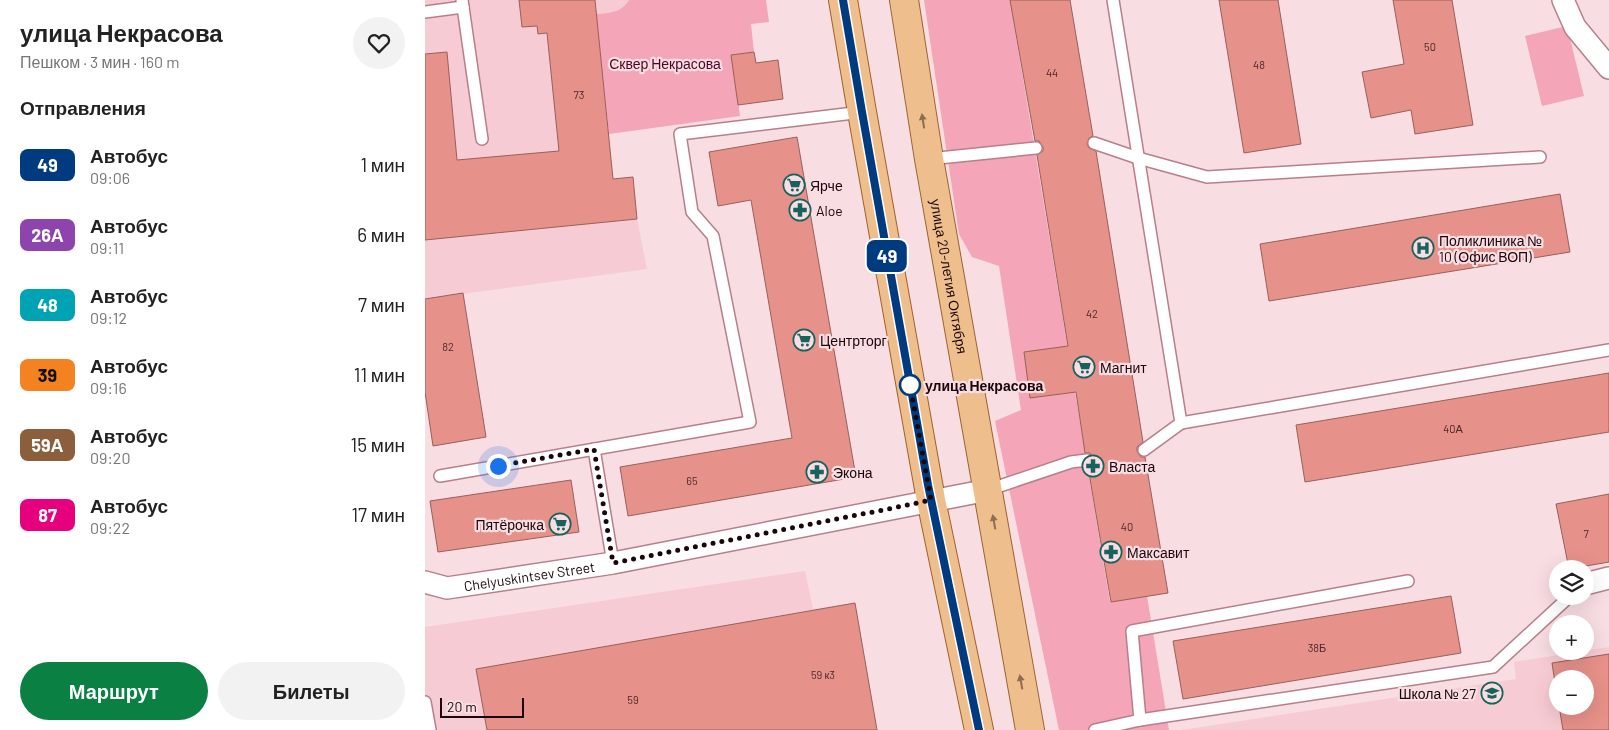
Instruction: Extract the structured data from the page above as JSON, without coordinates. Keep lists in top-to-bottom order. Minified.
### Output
{"streets":{"main road":["улица 20-летия Октября"],"street":["Chelyuskintsev Street"]},"crossings":[["улица 20-летия Октября","Chelyuskintsev Street"]],"parks":["Сквер Некрасова"],"places":{"supermarket":["Ярче","Центрторг","Магнит","Пятёрочка"],"pharmacy":["Aloe","Власта","Экона","Максавит"],"hospital":["Поликлиника № 10 (Офис ВОП)"],"other":["улица Некрасова"],"school or university":["Школа № 27"]},"lines":["bus line 49"],"house_numbers":["50","48","44","73","42","82","40А","65","40","7","38Б","59 к3","59"],"scale_bar":"20 m","page":{"heading":[["улица Некрасова","Пешком · 3 мин · 160 m"],"Отправления"],"on_map":"49","list":[{"mark":"49","name":"Автобус","note":"09:06","value":"1 мин"},{"mark":"26А","name":"Автобус","note":"09:11","value":"6 мин"},{"mark":"48","name":"Автобус","note":"09:12","value":"7 мин"},{"mark":"39","name":"Автобус","note":"09:16","value":"11 мин"},{"mark":"59А","name":"Автобус","note":"09:20","value":"15 мин"},{"mark":"87","name":"Автобус","note":"09:22","value":"17 мин"}],"map_buttons":["+","−"],"buttons":["Маршрут","Билеты"],"scale":"20 m"}}
